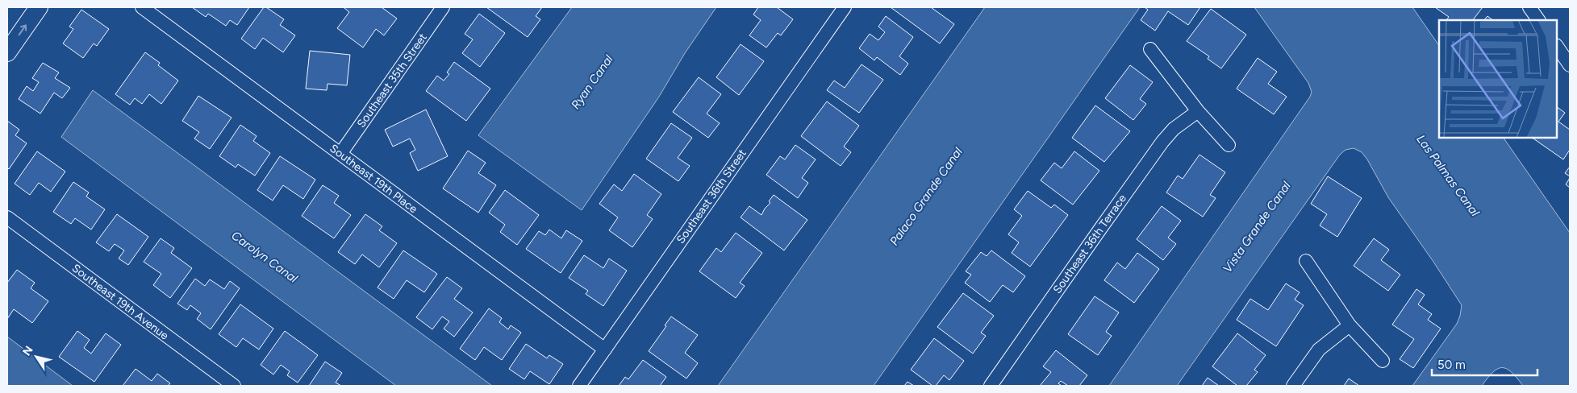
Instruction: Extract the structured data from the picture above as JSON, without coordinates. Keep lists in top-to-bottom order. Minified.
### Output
{"streets":{"street":["Southeast 35th Street","Southeast 19th Place","Southeast 36th Street","Southeast 36th Terrace","Southeast 19th Avenue"]},"crossings":[["Southeast 35th Street","Southeast 19th Place"],["Southeast 19th Place","Southeast 36th Street"]],"water":["Ryan Canal","Las Palmas Canal","Palaco Grande Canal","Vista Grande Canal","Carolyn Canal"],"scale_bar":"50 m","north":"top left"}
